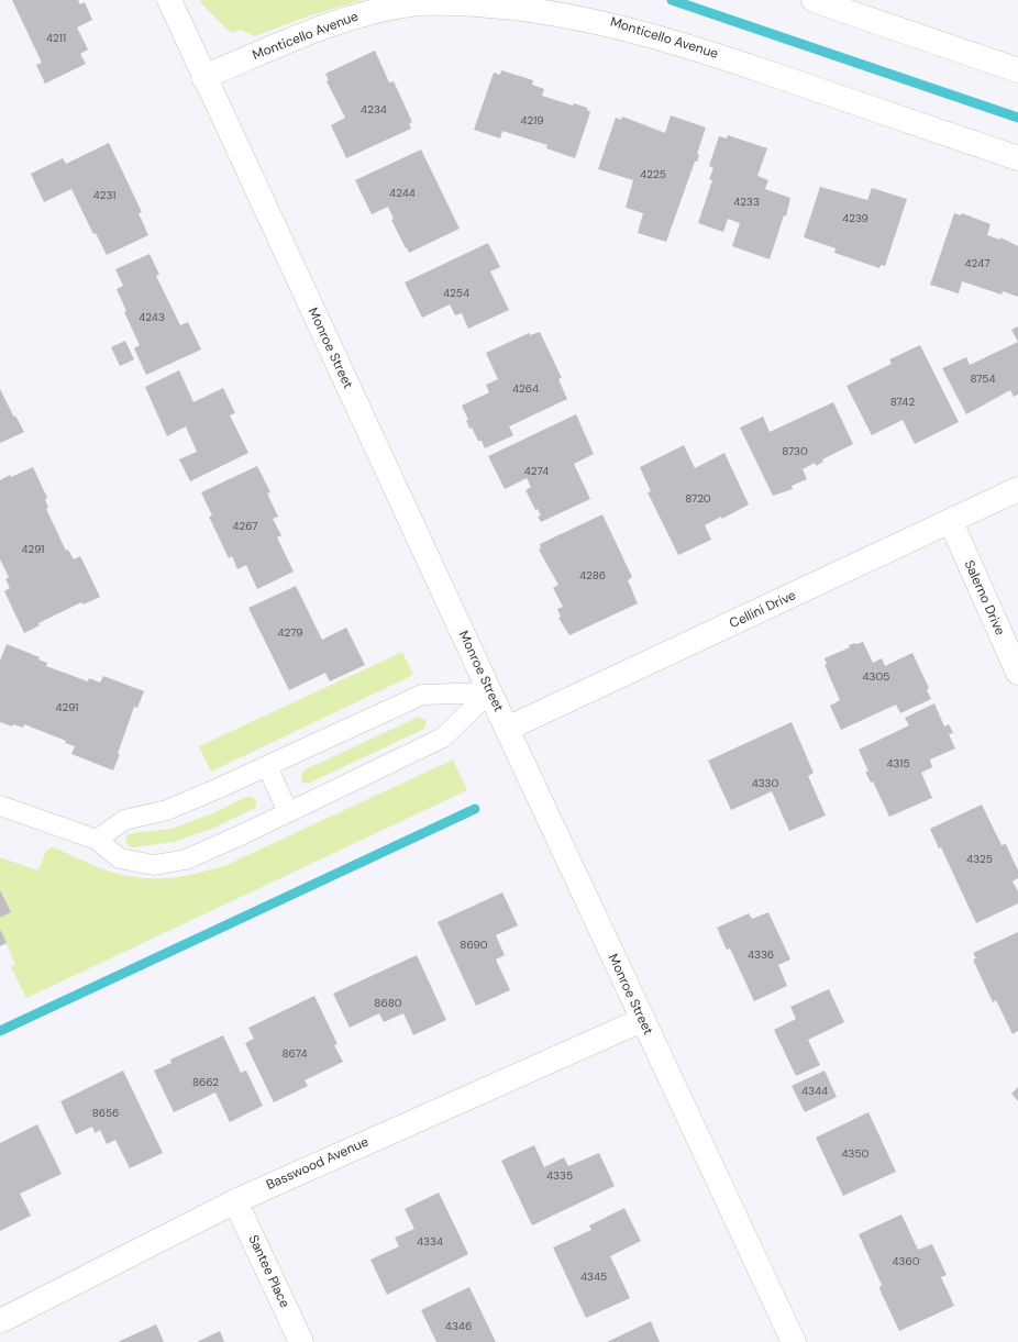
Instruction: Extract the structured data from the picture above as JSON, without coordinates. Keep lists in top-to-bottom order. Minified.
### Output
{"streets":{"street":["Monticello Avenue","Monroe Street","Salerno Drive","Cellini Drive","Basswood Avenue","Santee Place"]},"crossings":[["Monticello Avenue","Monroe Street"],["Monroe Street","Cellini Drive"],["Monroe Street","Basswood Avenue"],["Salerno Drive","Cellini Drive"],["Basswood Avenue","Santee Place"]],"house_numbers":["4211","4234","4219","4225","4244","4231","4233","4239","4247","4254","4243","8754","4264","8742","8730","4274","8720","4267","4291","4286","4279","4305","4291","4315","4330","4325","8690","4336","8680","8674","8662","4344","8656","4350","4335","4334","4360","4345","4346"]}
